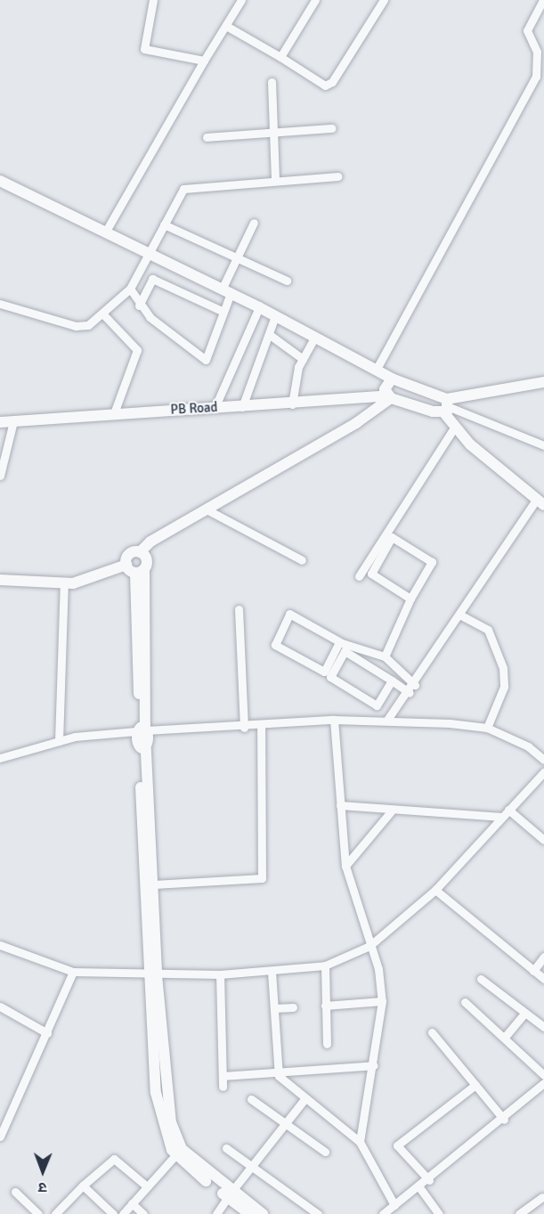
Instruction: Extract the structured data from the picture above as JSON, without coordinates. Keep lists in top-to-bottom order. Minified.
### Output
{"streets":{"street":["PB Road"]},"north":"bottom"}
